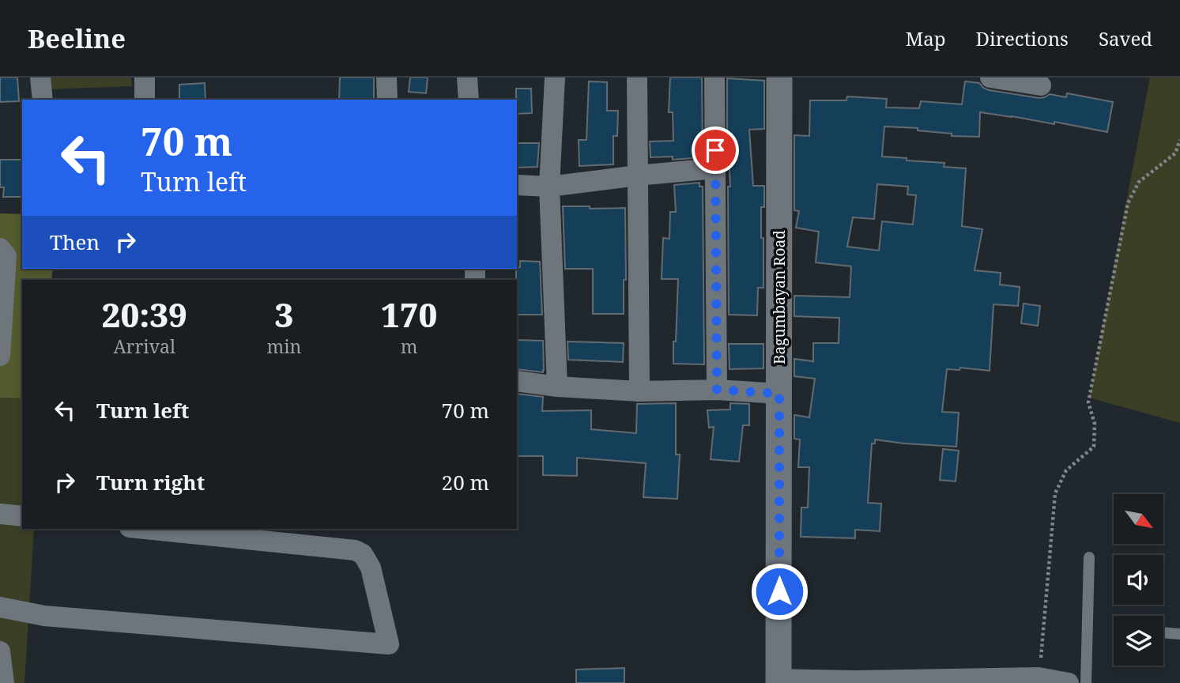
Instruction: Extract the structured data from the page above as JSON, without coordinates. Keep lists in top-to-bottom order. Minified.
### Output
{"streets":{"street":["Bagumbayan Road"]},"north":"bottom right","page":{"header":"Beeline","nav":["Map","Directions","Saved"],"turn":["70 m","Turn left"],"then":"Then","eta":["20:39","Arrival","3","min","170","m"],"list":[{"name":"Turn left","value":"70 m"},{"name":"Turn right","value":"20 m"}]}}
